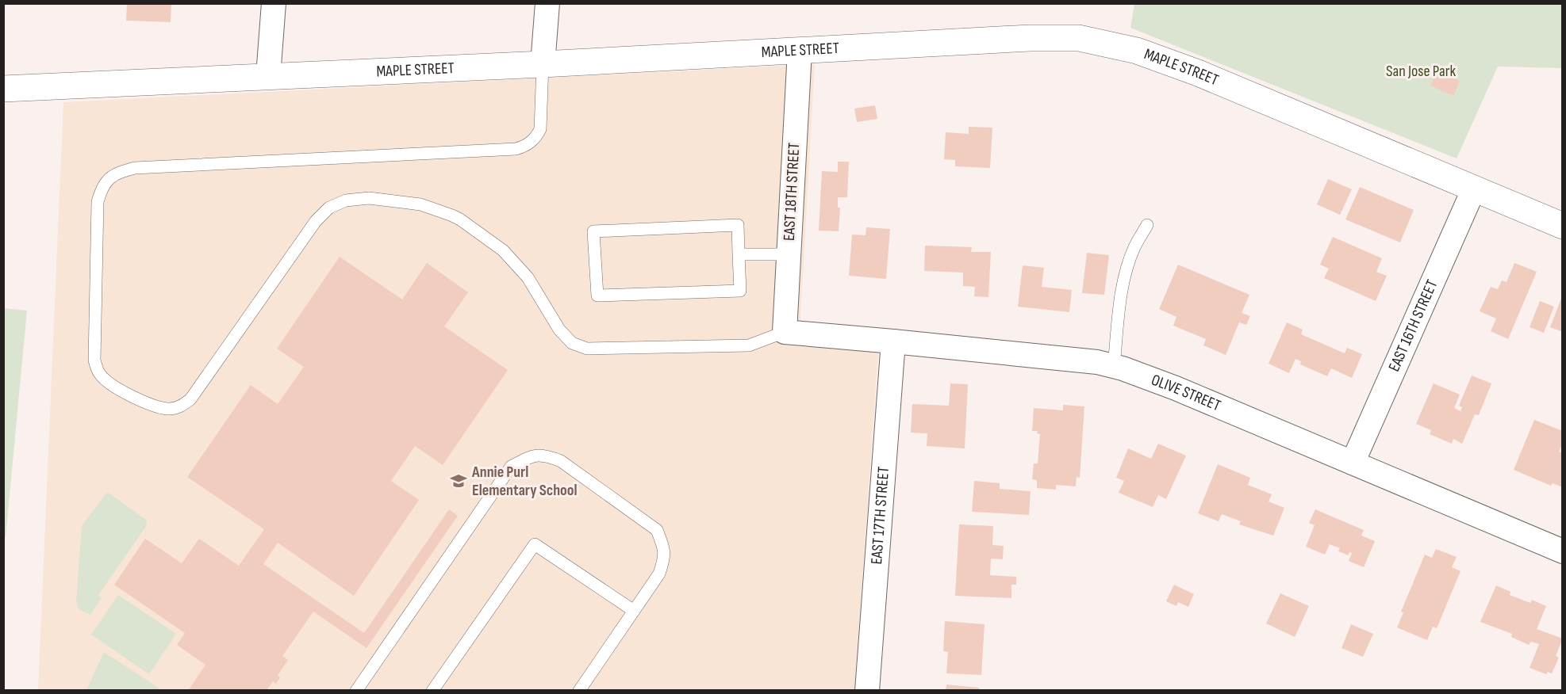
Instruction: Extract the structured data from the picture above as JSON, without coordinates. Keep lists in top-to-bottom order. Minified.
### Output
{"streets":{"street":["MAPLE STREET","EAST 18TH STREET","EAST 16TH STREET","OLIVE STREET","EAST 17TH STREET"]},"crossings":[["MAPLE STREET","EAST 18TH STREET"],["MAPLE STREET","EAST 16TH STREET"],["EAST 18TH STREET","OLIVE STREET"],["EAST 16TH STREET","OLIVE STREET"],["OLIVE STREET","EAST 17TH STREET"]],"parks":["San Jose Park"],"places":{"school or university":["Annie Purl Elementary School"]}}
